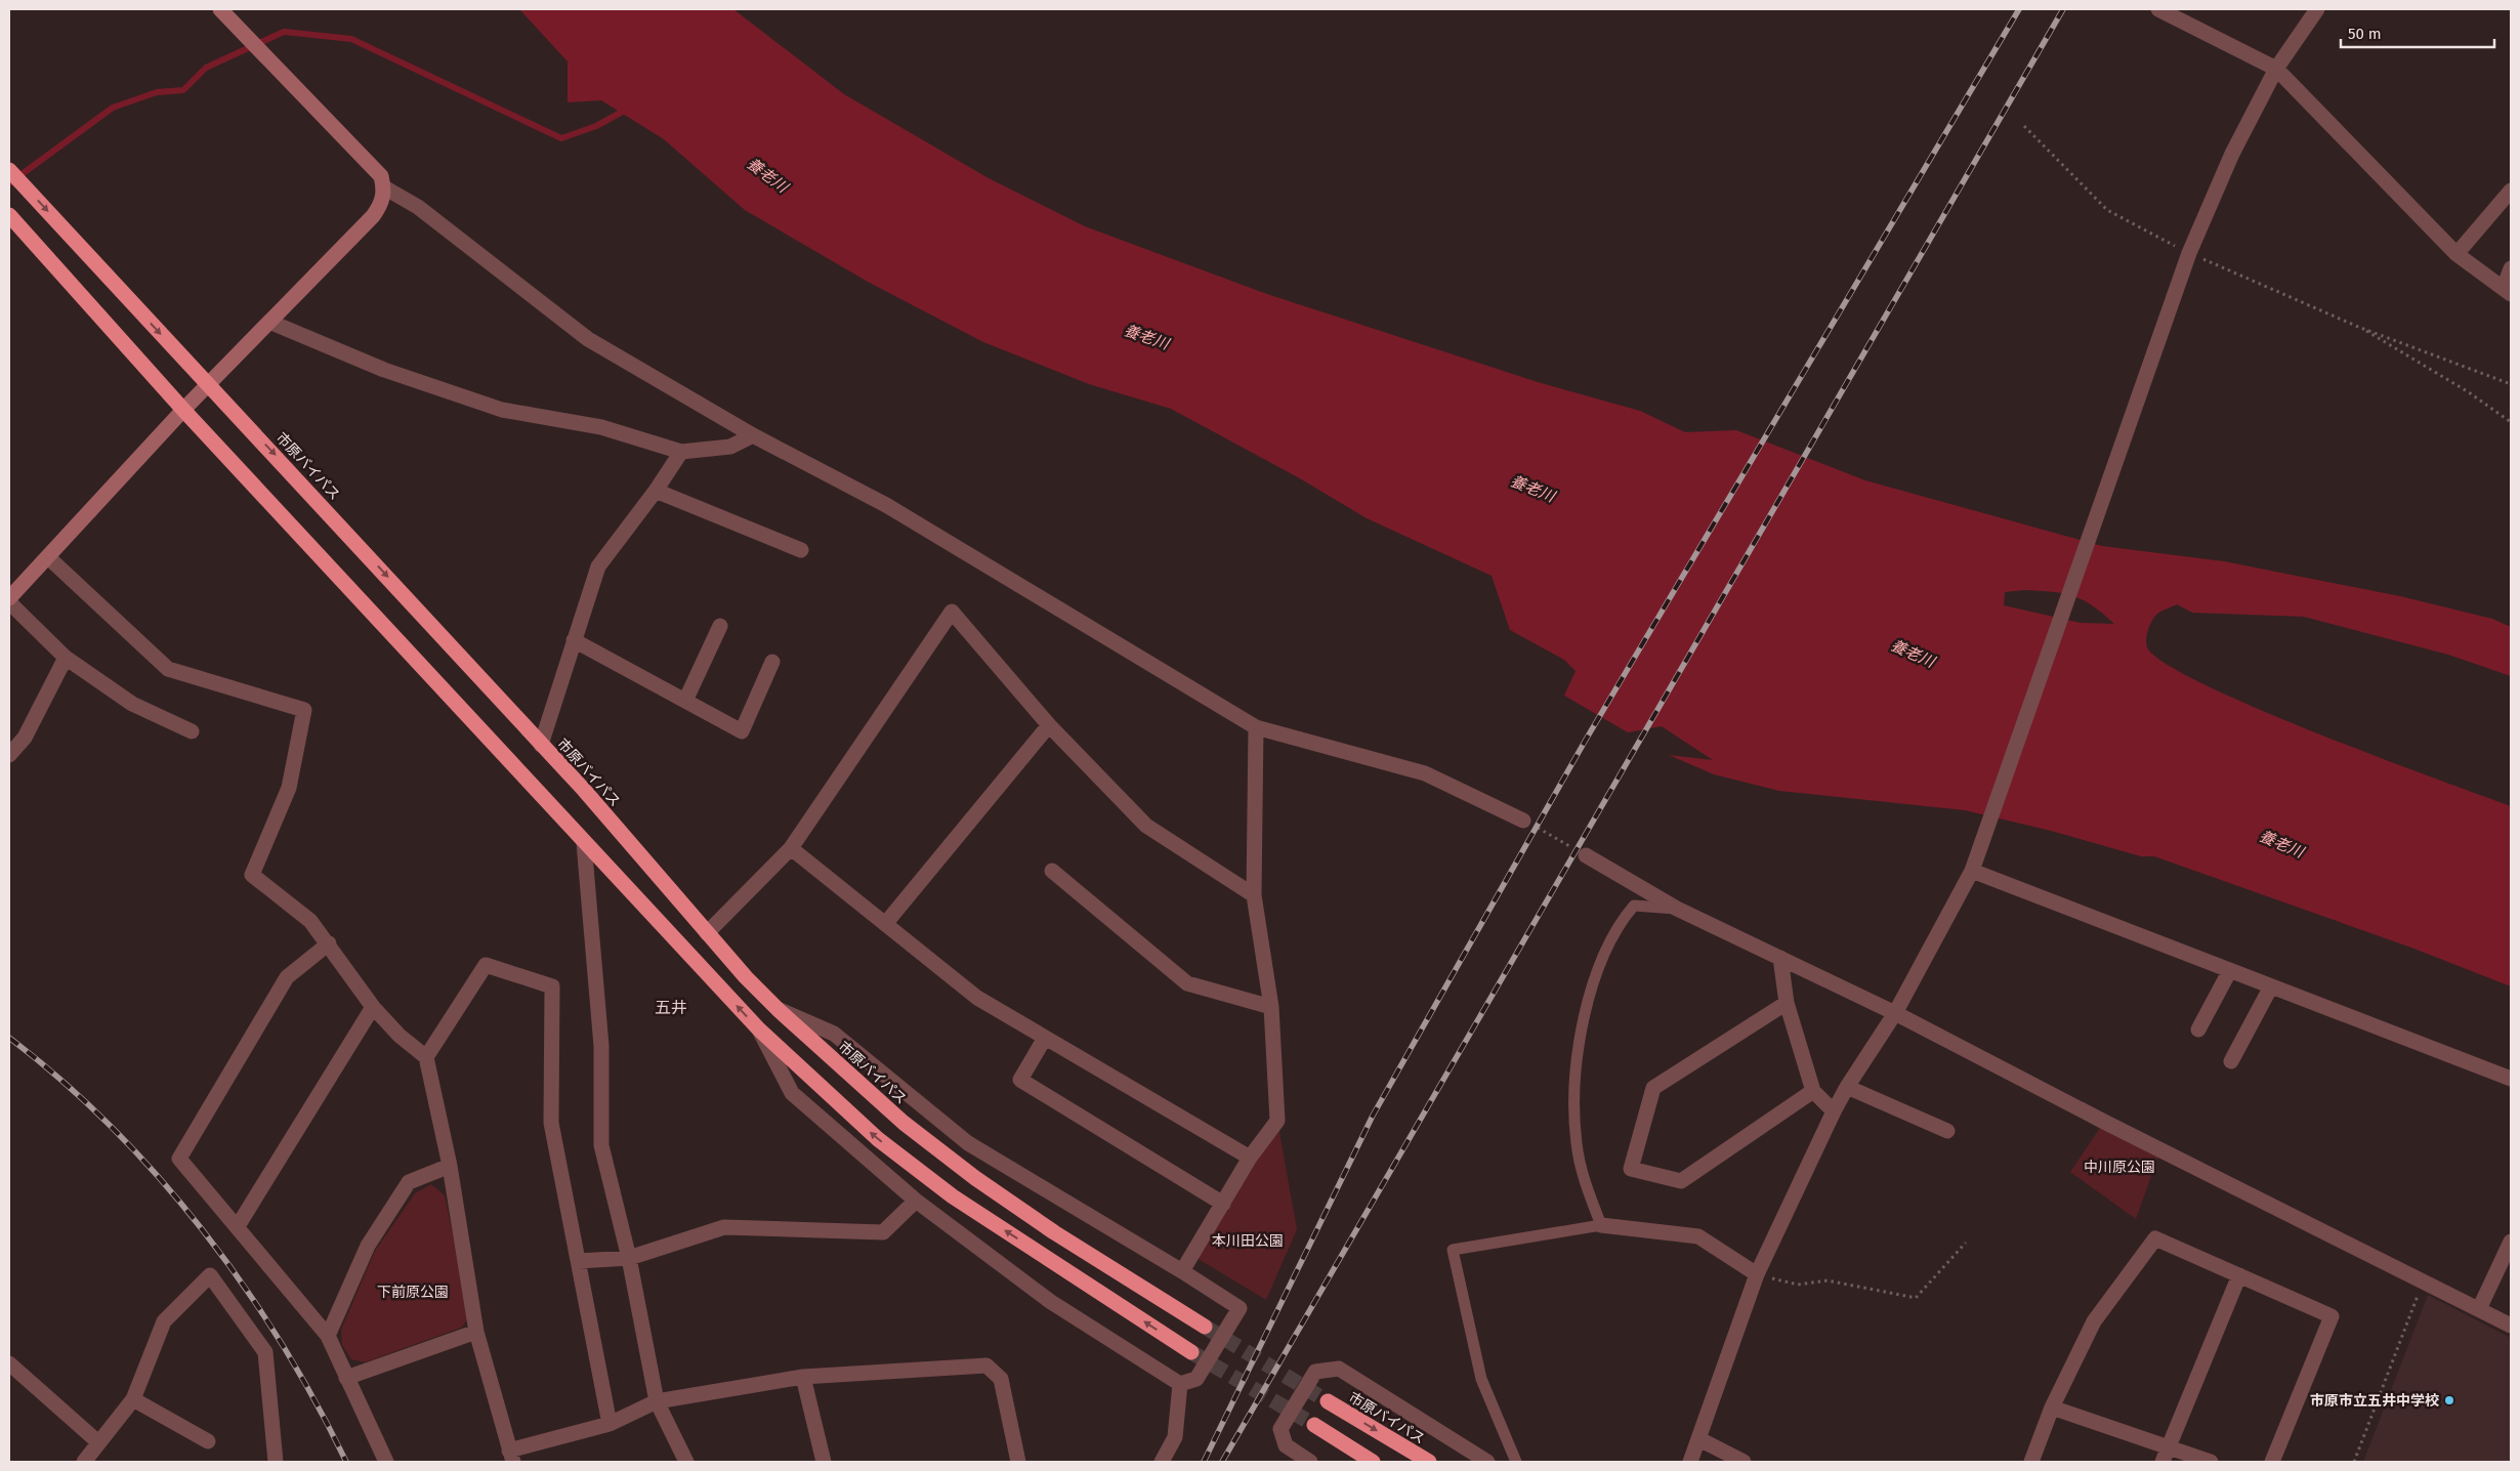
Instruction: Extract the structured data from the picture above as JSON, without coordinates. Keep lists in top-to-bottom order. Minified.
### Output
{"streets":{"highway":["市原バイパス"]},"districts":["五井"],"water":["養老川"],"parks":["中川原公園","本川田公園","下前原公園"],"places":["市原市立五井中学校"],"scale_bar":"50 m"}
